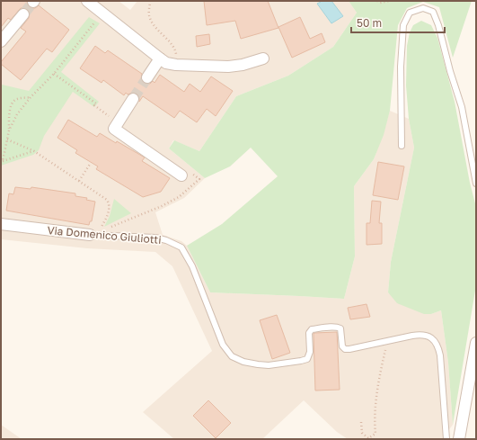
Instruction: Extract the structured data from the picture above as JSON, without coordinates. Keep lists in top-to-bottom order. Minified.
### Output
{"streets":{"street":["Via Domenico Giuliotti"]},"scale_bar":"50 m"}
